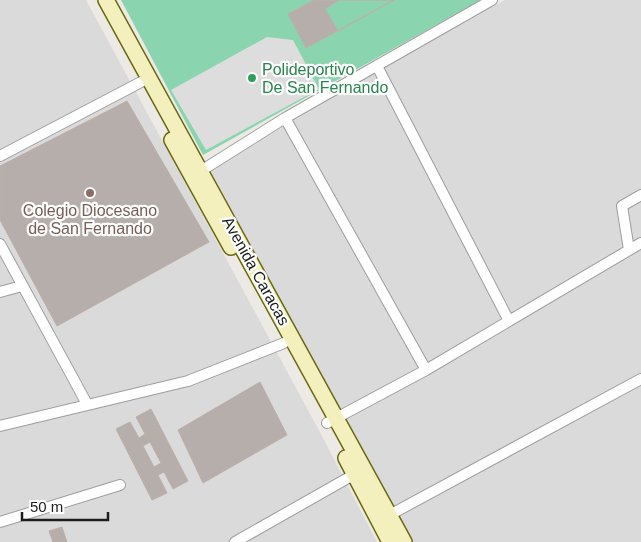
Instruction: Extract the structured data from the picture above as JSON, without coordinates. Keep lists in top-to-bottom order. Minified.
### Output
{"streets":{"main road":["Avenida Caracas"]},"places":["Polideportivo De San Fernando","Colegio Diocesano de San Fernando"],"scale_bar":"50 m"}
